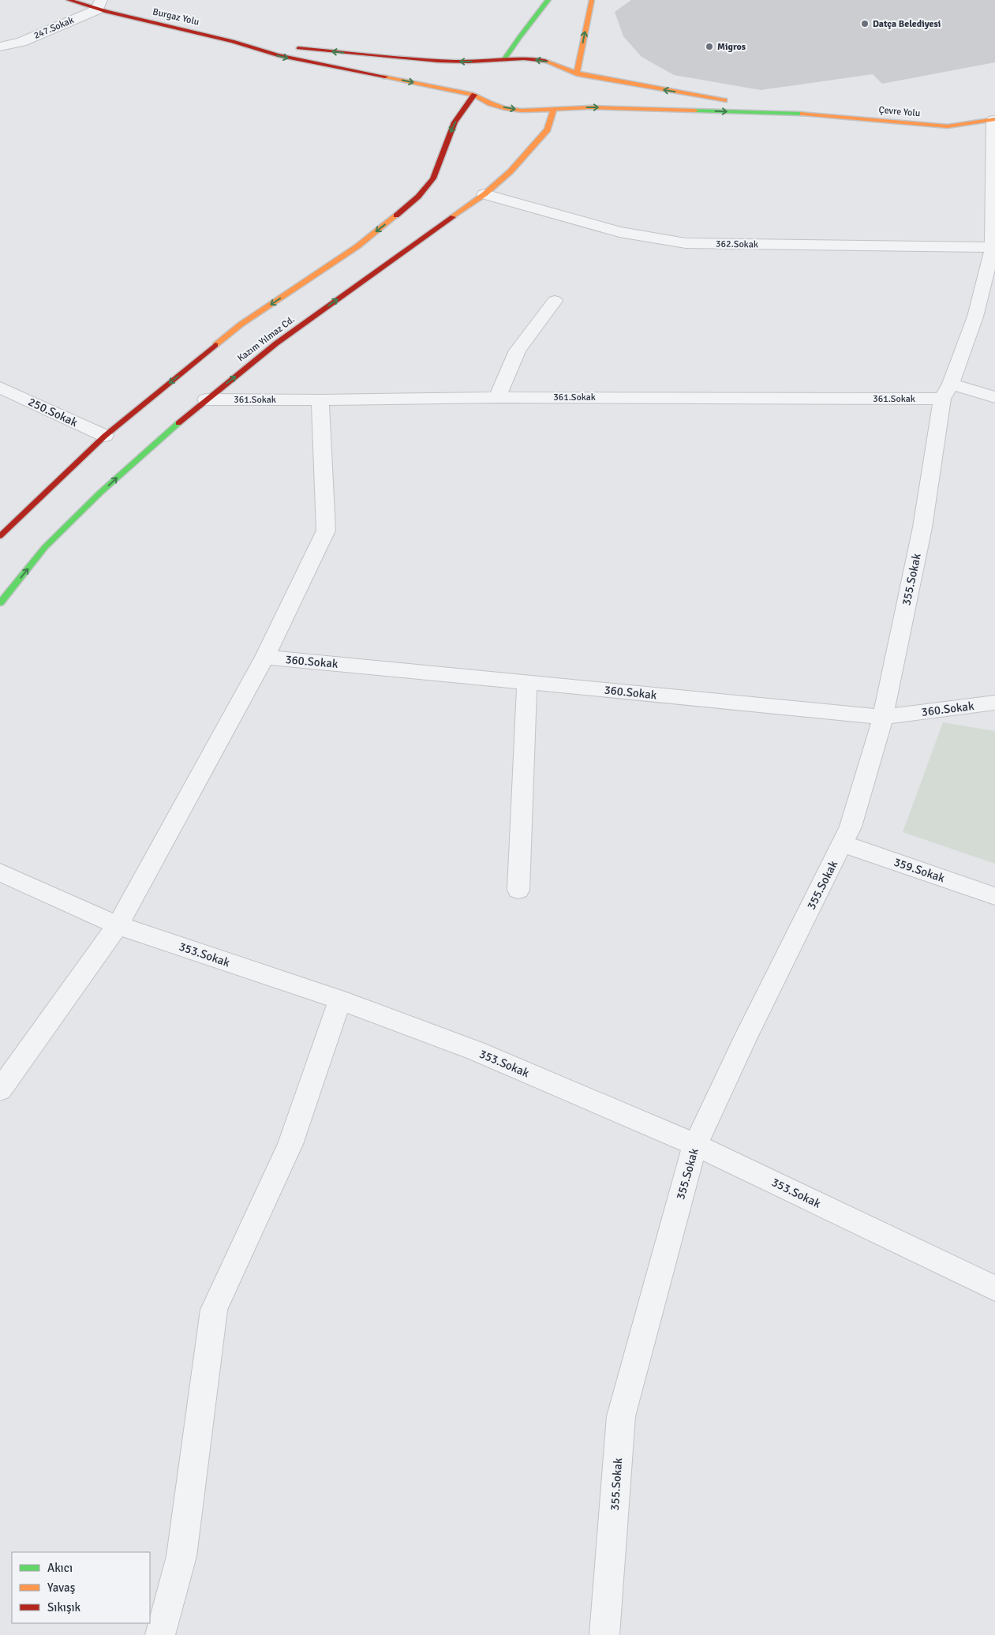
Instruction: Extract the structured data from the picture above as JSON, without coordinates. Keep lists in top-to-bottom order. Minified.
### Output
{"streets":{"main road":["Burgaz Yolu","Çevre Yolu","Kazım Yılmaz Cd."],"street":["247.Sokak","362.Sokak","361.Sokak","250.Sokak","355.Sokak","360.Sokak","359.Sokak","353.Sokak"]},"crossings":[["Burgaz Yolu","247.Sokak"],["Çevre Yolu","355.Sokak"],["362.Sokak","Kazım Yılmaz Cd."],["362.Sokak","355.Sokak"],["Kazım Yılmaz Cd.","361.Sokak"],["361.Sokak","355.Sokak"],["355.Sokak","360.Sokak"],["355.Sokak","359.Sokak"],["355.Sokak","353.Sokak"]],"places":["Datça Belediyesi","Migros"],"legend":["Akıcı","Yavaş","Sıkışık"]}
